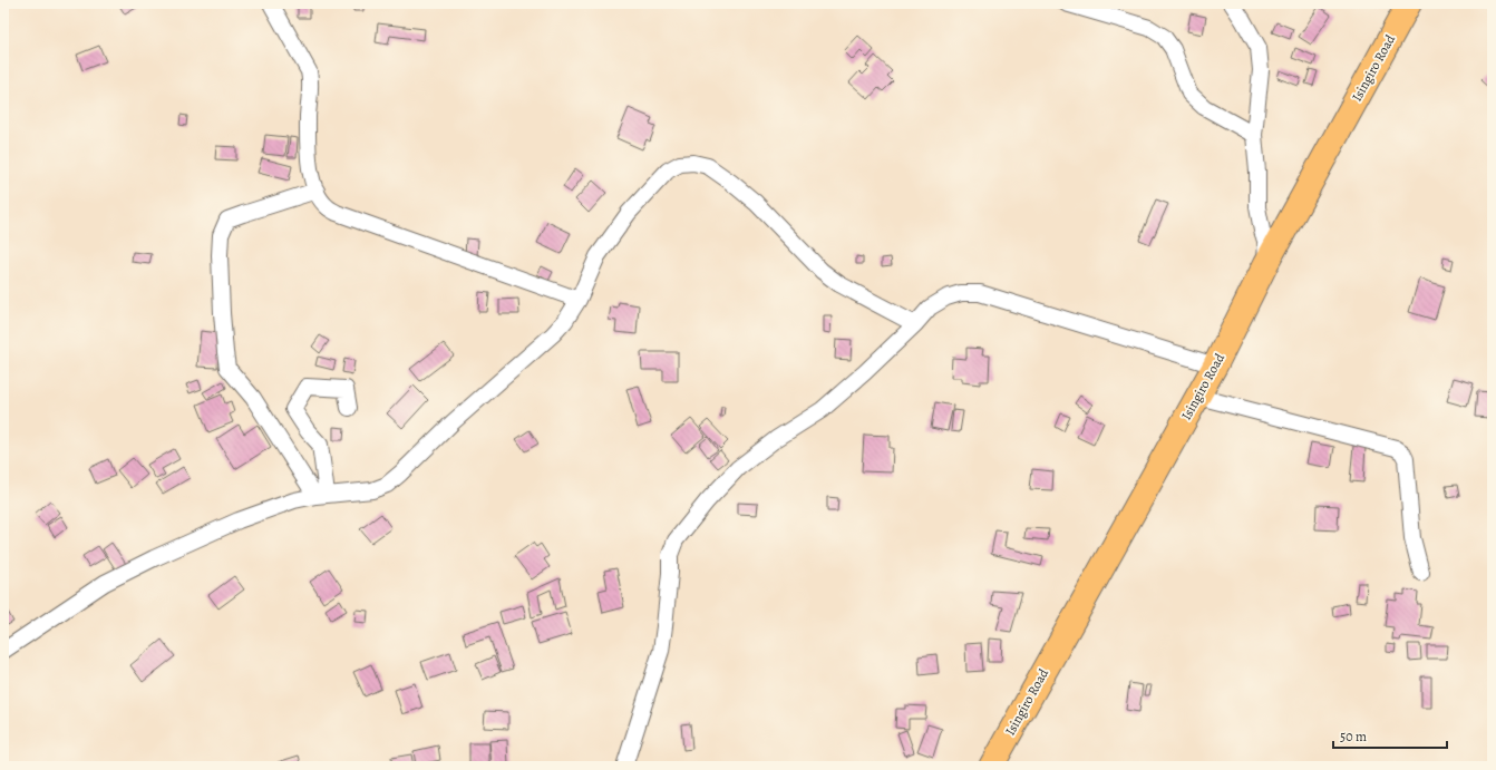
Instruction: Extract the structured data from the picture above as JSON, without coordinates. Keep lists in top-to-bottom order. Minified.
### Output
{"streets":{"main road":["Isingiro Road"]},"scale_bar":"50 m"}
